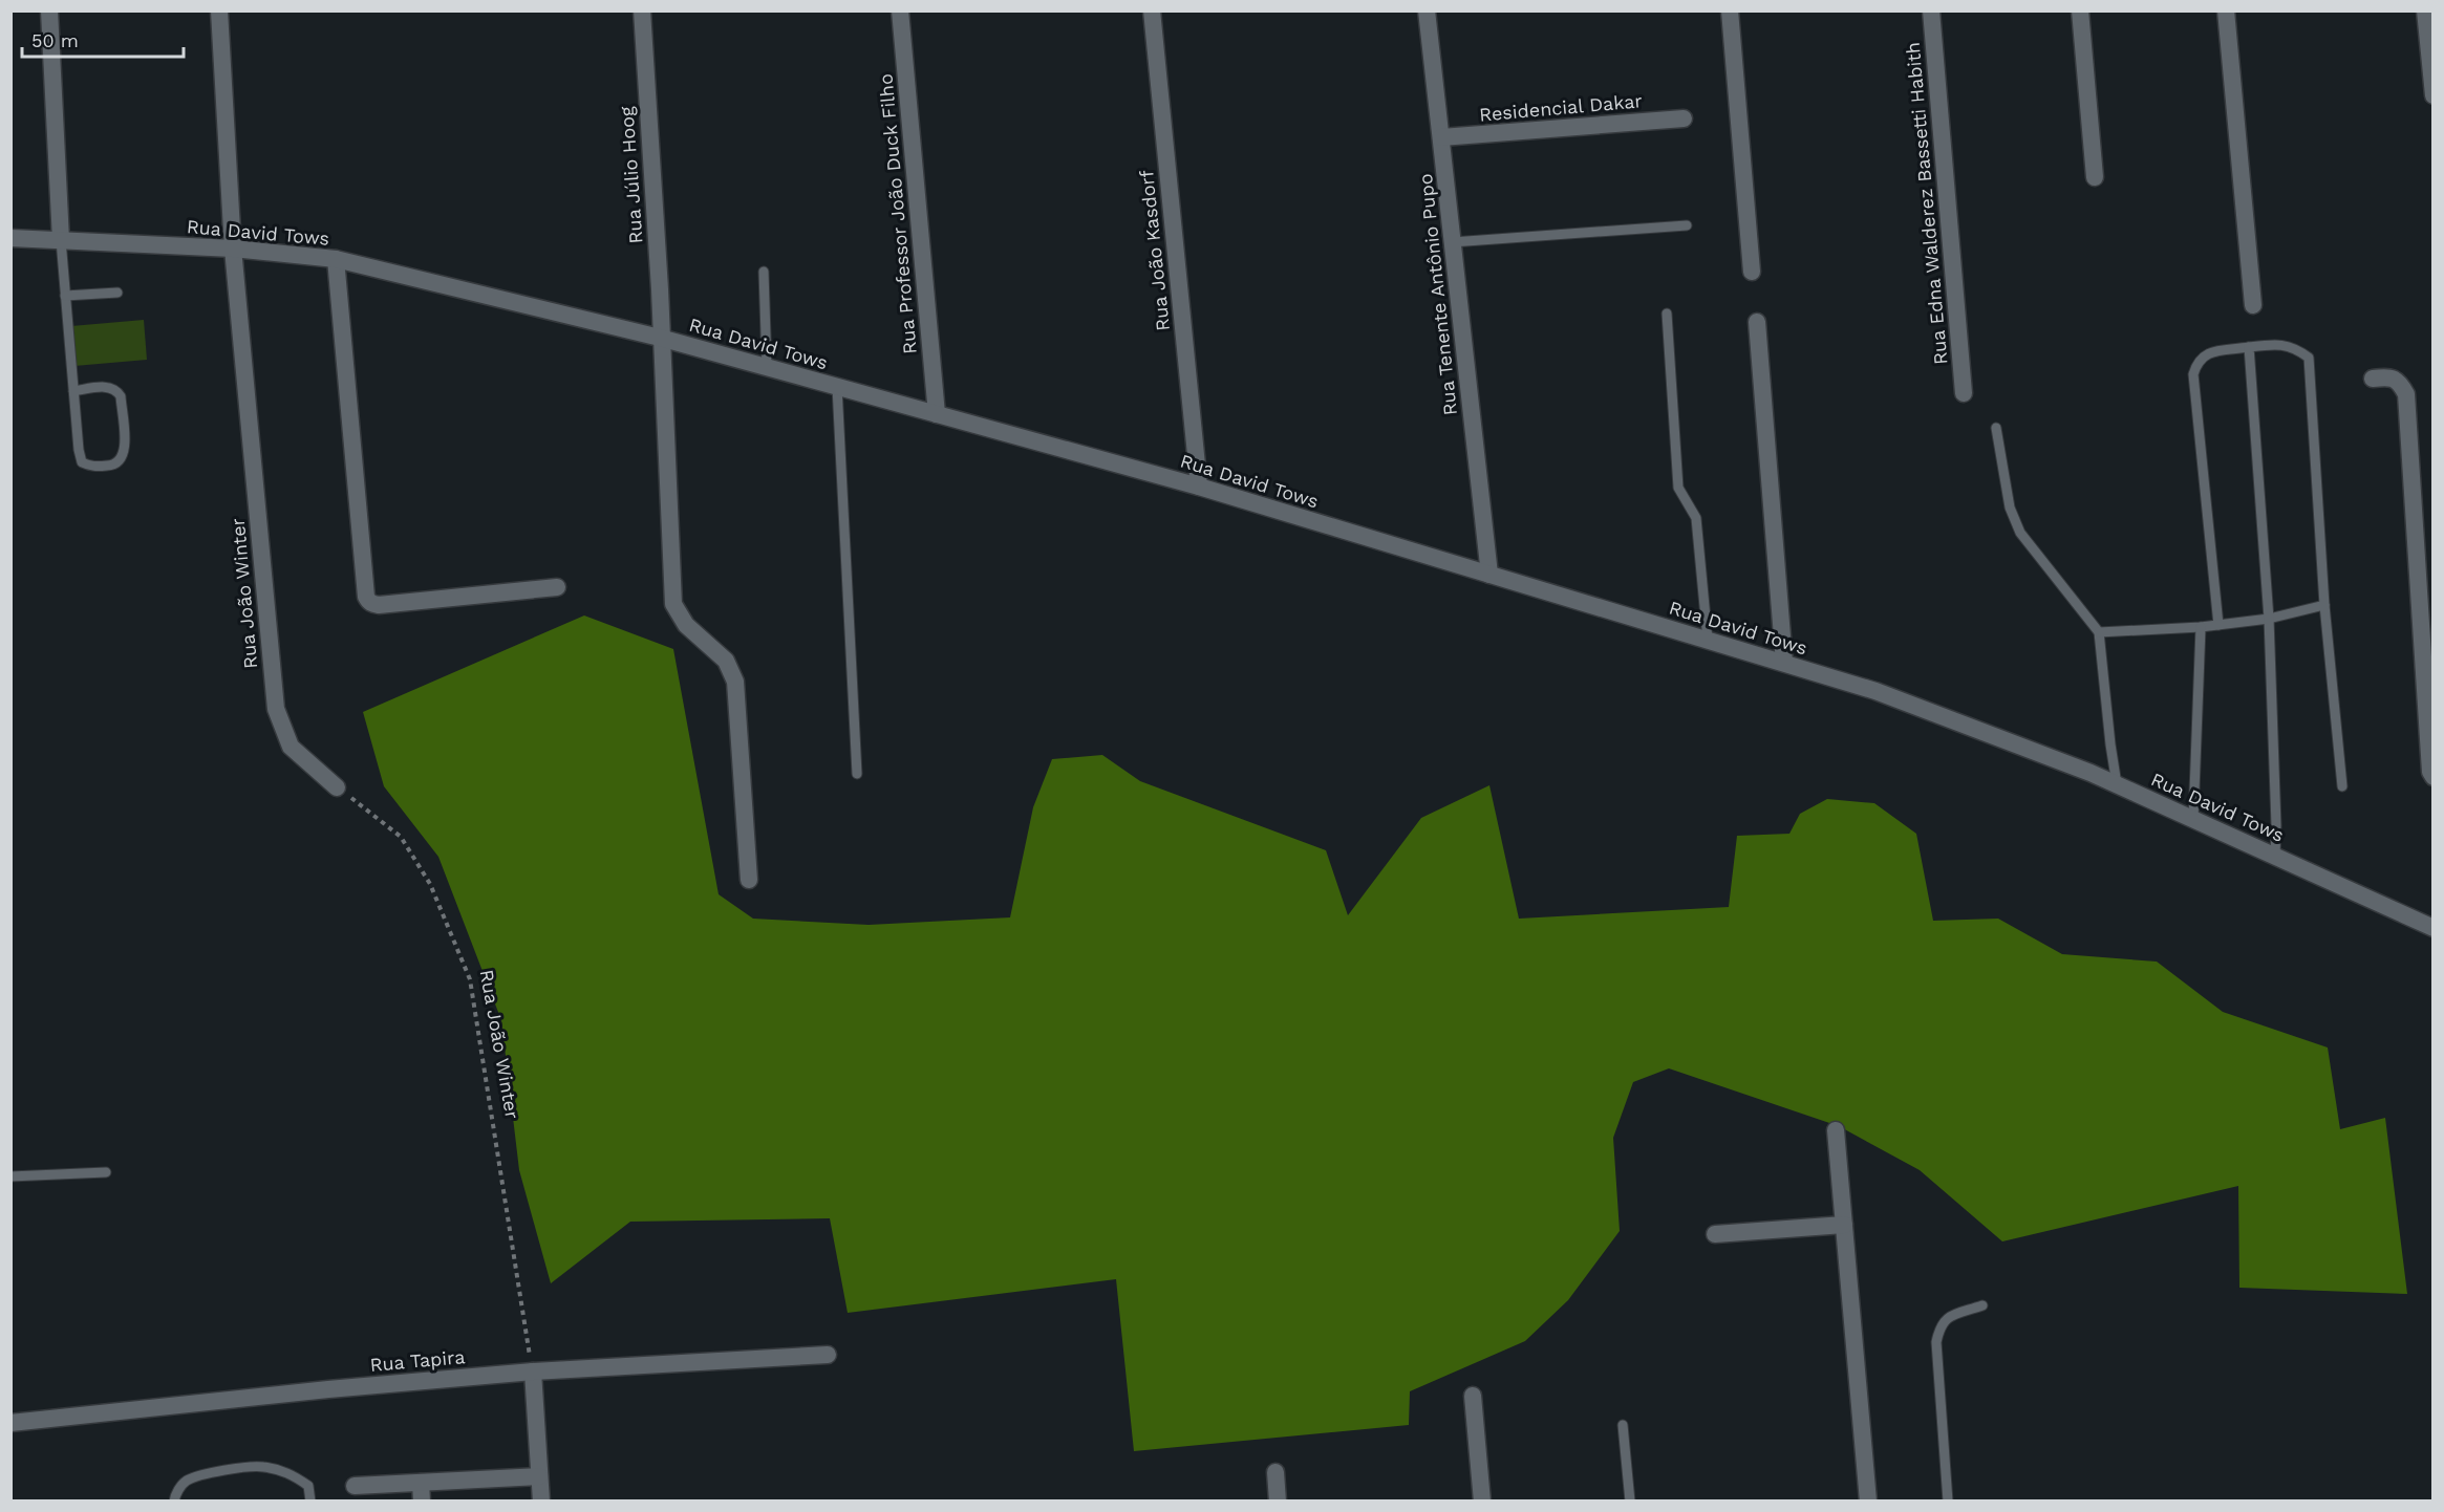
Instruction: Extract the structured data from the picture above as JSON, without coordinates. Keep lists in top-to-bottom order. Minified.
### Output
{"streets":{"street":["Residencial Dakar","Rua Júlio Hoog","Rua Edna Walderez Bassetti Habith","Rua Professor João Duck Filho","Rua David Tows","Rua João Kasdorf","Rua Tenente Antônio Pupo","Rua João Winter","Rua Tapira"]},"crossings":[["Residencial Dakar","Rua Tenente Antônio Pupo"],["Rua Júlio Hoog","Rua David Tows"],["Rua Professor João Duck Filho","Rua David Tows"],["Rua David Tows","Rua João Kasdorf"],["Rua David Tows","Rua Tenente Antônio Pupo"],["Rua David Tows","Rua João Winter"],["Rua João Winter","Rua Tapira"]],"scale_bar":"50 m"}
